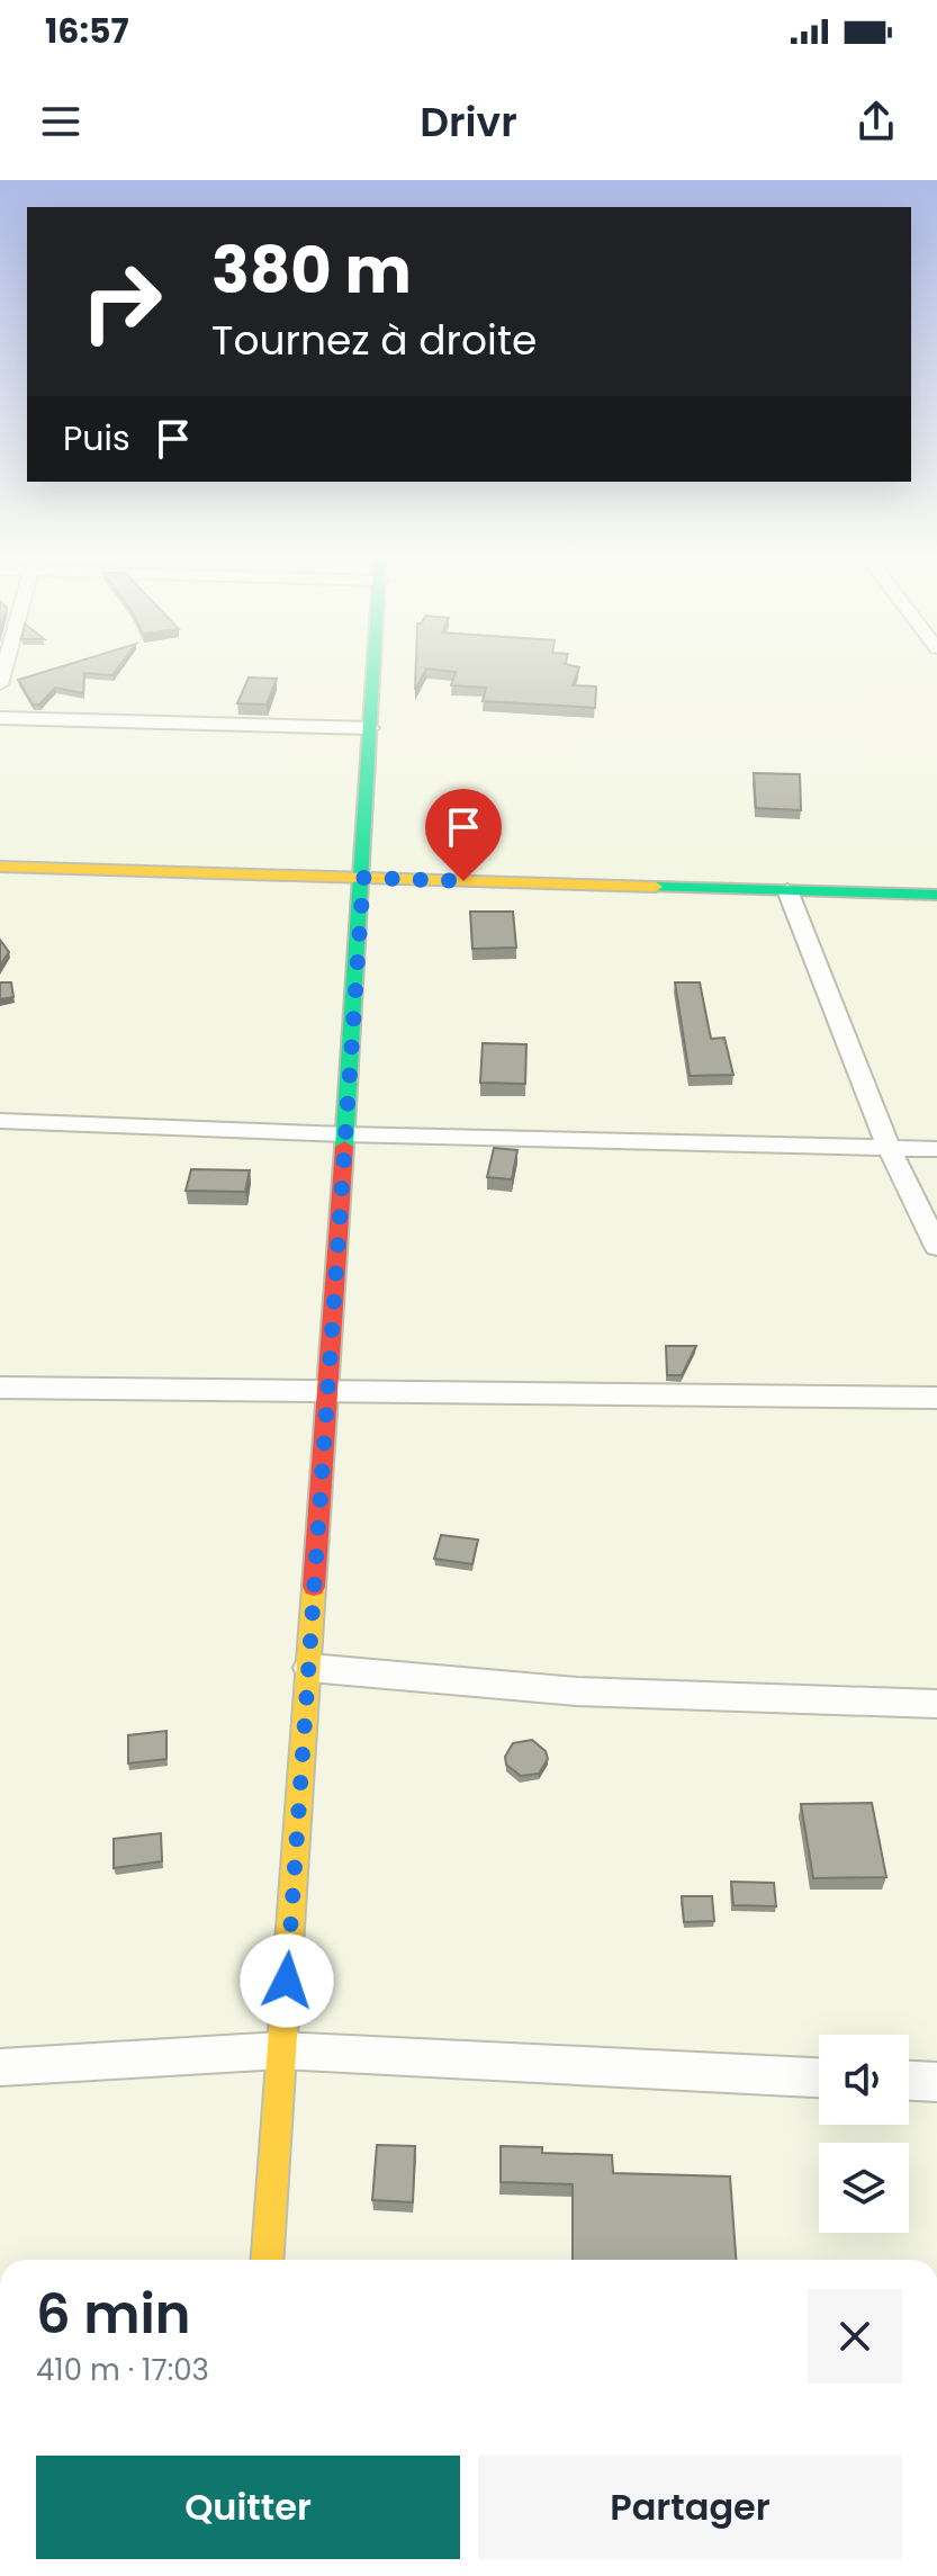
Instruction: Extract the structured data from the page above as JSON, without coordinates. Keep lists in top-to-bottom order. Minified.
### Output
{"page":{"status":"16:57","header":"Drivr","turn":["380 m","Tournez à droite"],"then":"Puis","heading":["6 min","410 m · 17:03"],"buttons":["Quitter","Partager"]}}
